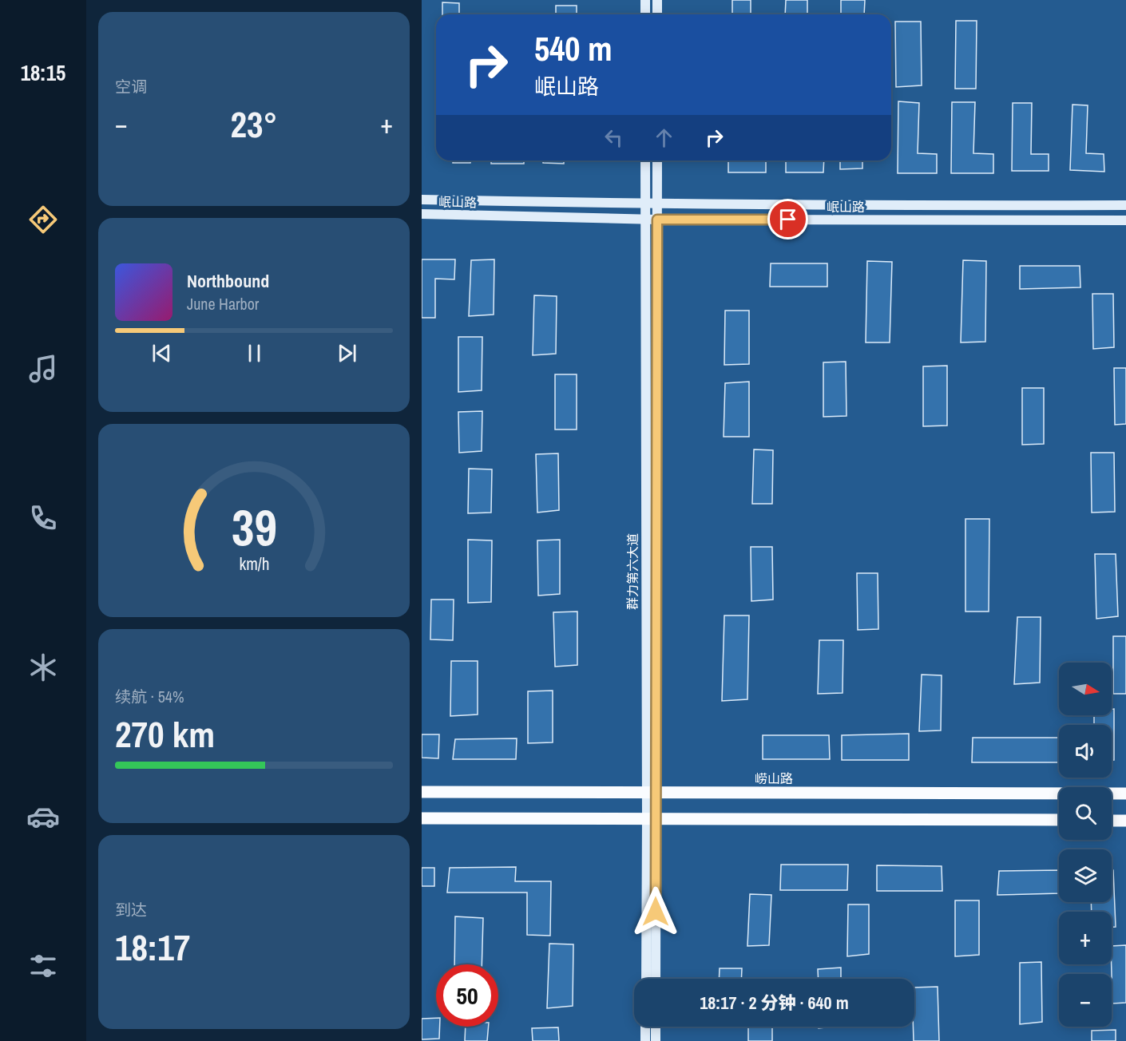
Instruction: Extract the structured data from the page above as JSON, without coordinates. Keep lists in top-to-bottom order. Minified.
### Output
{"streets":{"main road":["岷山路","群力第六大道","崂山路"]},"crossings":[["岷山路","群力第六大道"],["群力第六大道","崂山路"]],"north":"right","page":{"tabs":"18:15","tile":["空调",["续航 · 54%","270 km"],["到达","18:17"]],"turn":["540 m","岷山路"],"heat":["−","23°","+"],"song":["Northbound","June Harbor"],"map_buttons":["+","−"],"limit":"50","trip":"18:17 · 2 分钟 · 640 m","gauge":["39","km/h"]}}
